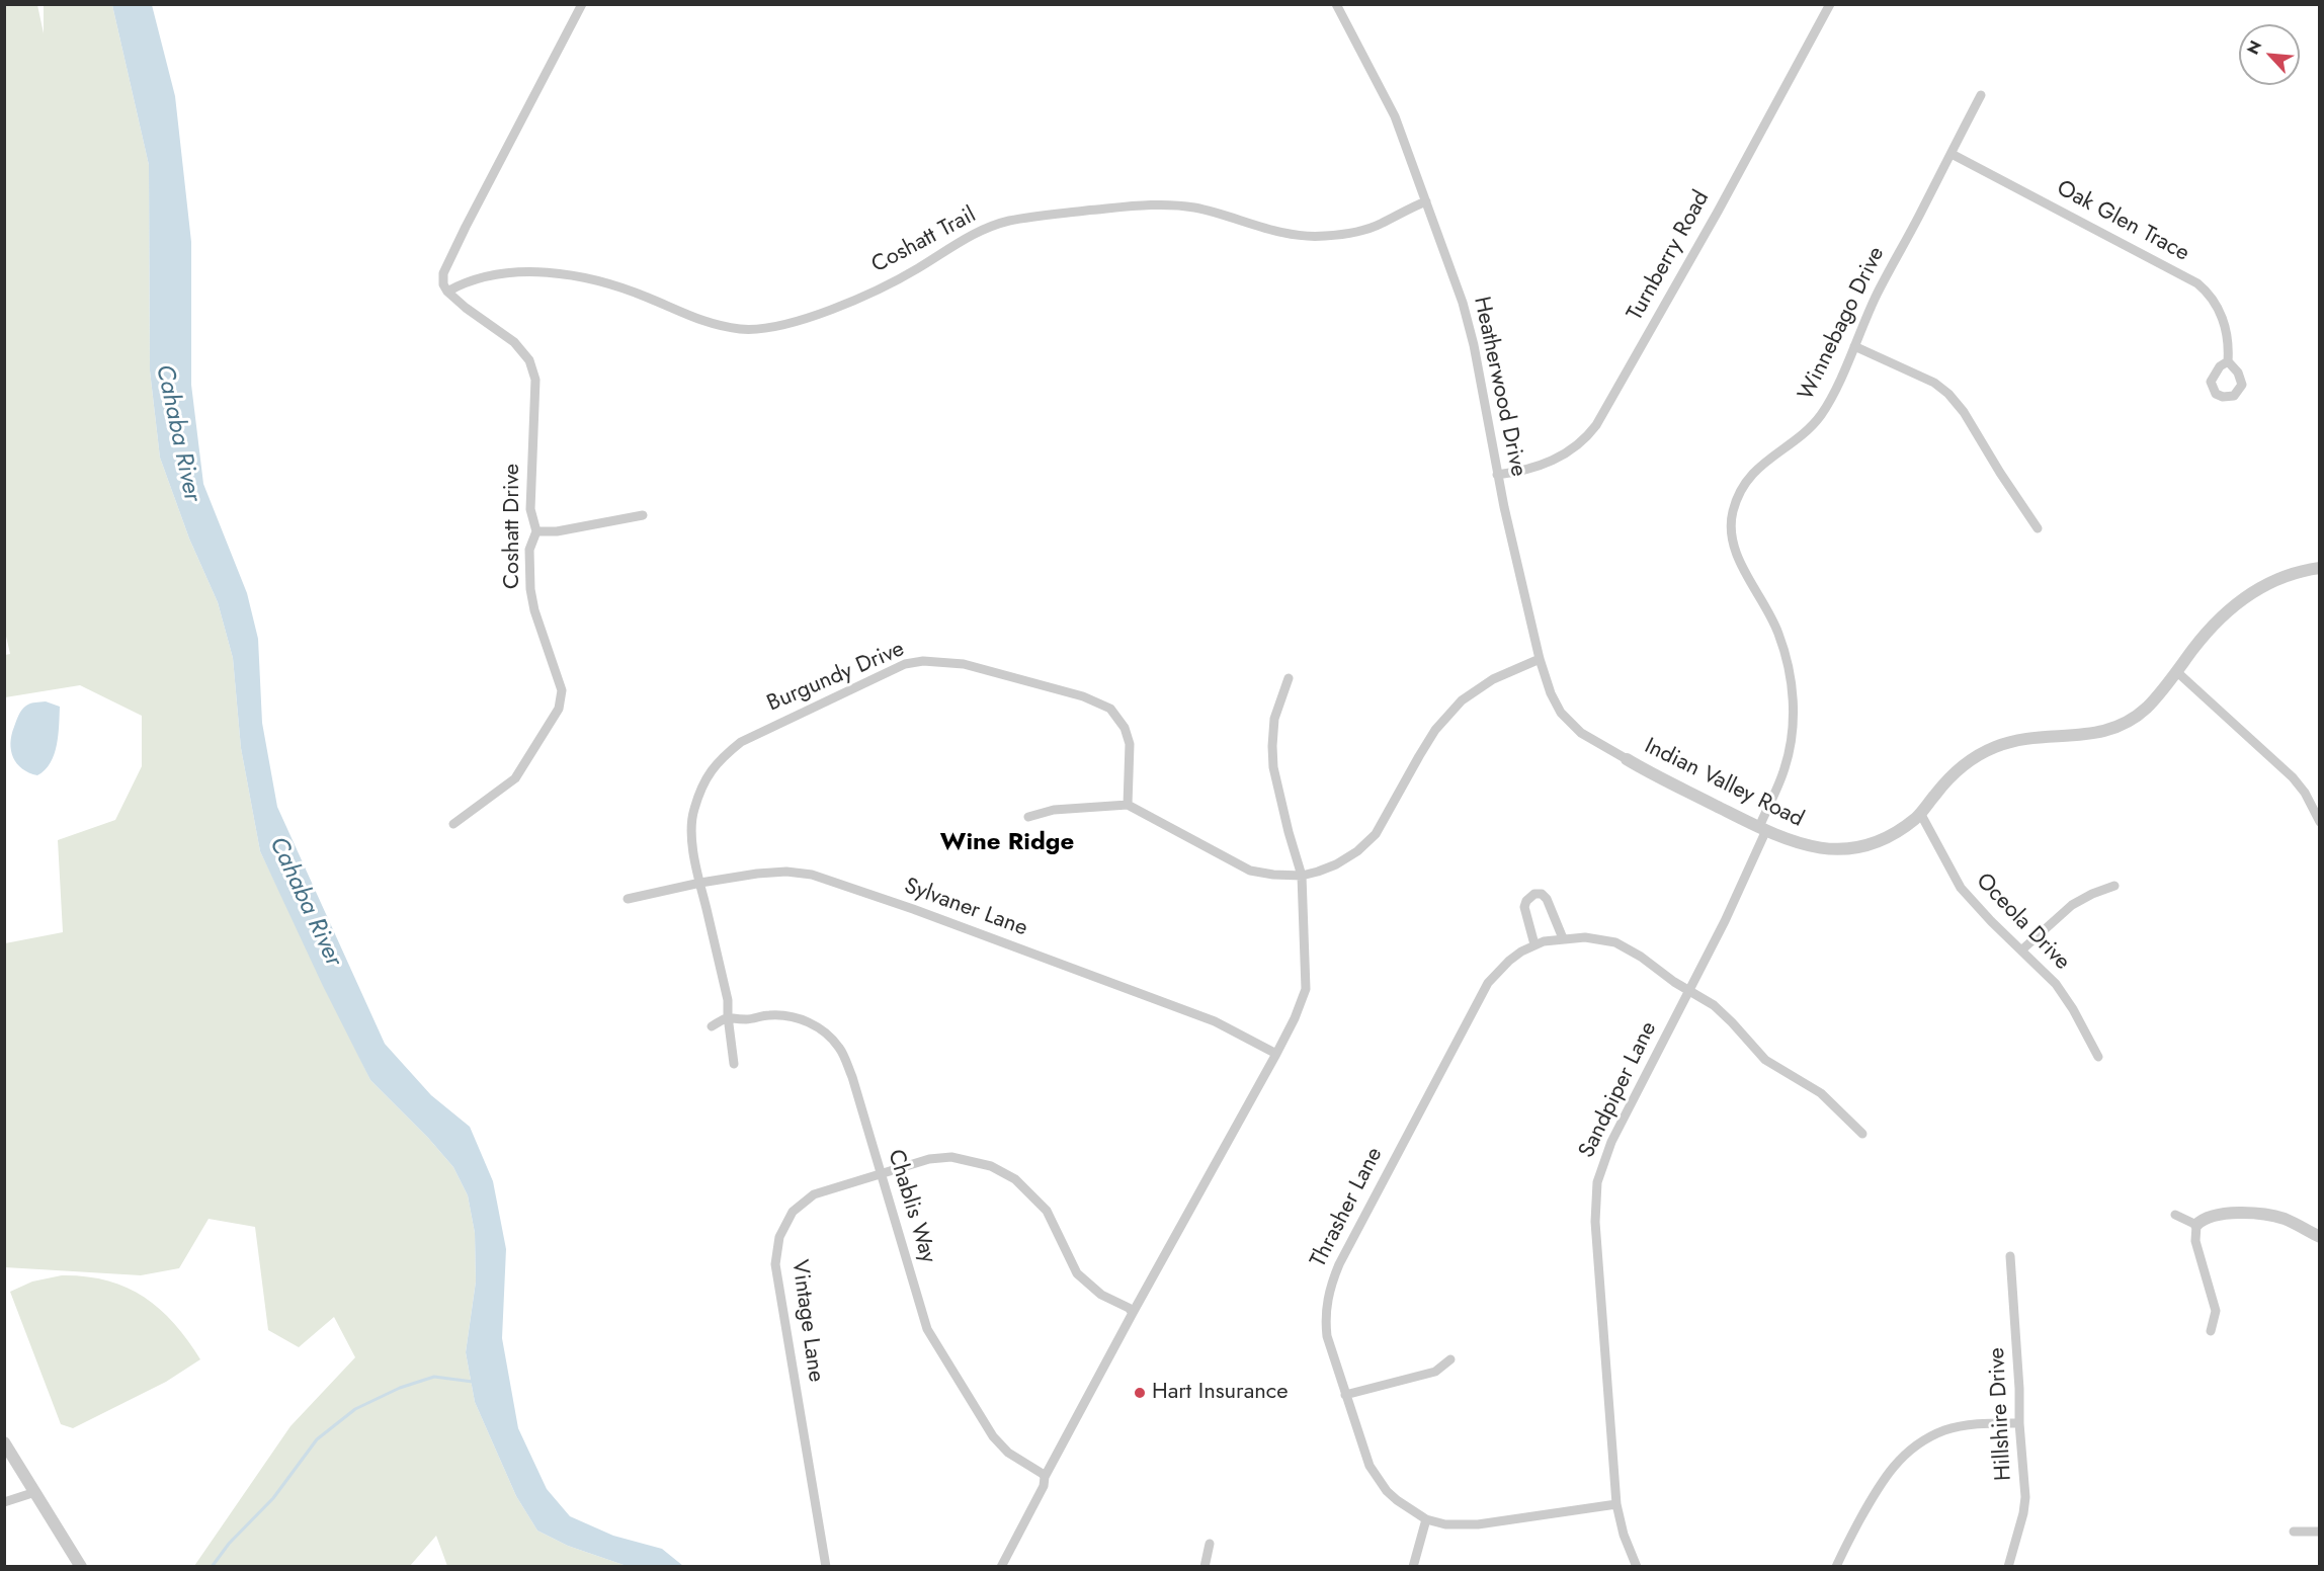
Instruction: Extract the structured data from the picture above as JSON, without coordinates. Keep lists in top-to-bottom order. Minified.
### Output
{"streets":{"street":["Oak Glen Trace","Coshatt Trail","Turnberry Road","Winnebago Drive","Heatherwood Drive","Coshatt Drive","Burgundy Drive","Indian Valley Road","Sylvaner Lane","Oceola Drive","Sandpiper Lane","Chablis Way","Thrasher Lane","Vintage Lane","Hillshire Drive"]},"crossings":[["Oak Glen Trace","Winnebago Drive"],["Coshatt Trail","Heatherwood Drive"],["Coshatt Trail","Coshatt Drive"],["Turnberry Road","Heatherwood Drive"],["Winnebago Drive","Indian Valley Road"],["Winnebago Drive","Sandpiper Lane"],["Heatherwood Drive","Indian Valley Road"],["Burgundy Drive","Sylvaner Lane"],["Burgundy Drive","Chablis Way"],["Indian Valley Road","Oceola Drive"],["Indian Valley Road","Sandpiper Lane"],["Sandpiper Lane","Thrasher Lane"],["Chablis Way","Vintage Lane"]],"districts":["Wine Ridge"],"water":["Cahaba River"],"places":["Hart Insurance"],"north":"top left"}
